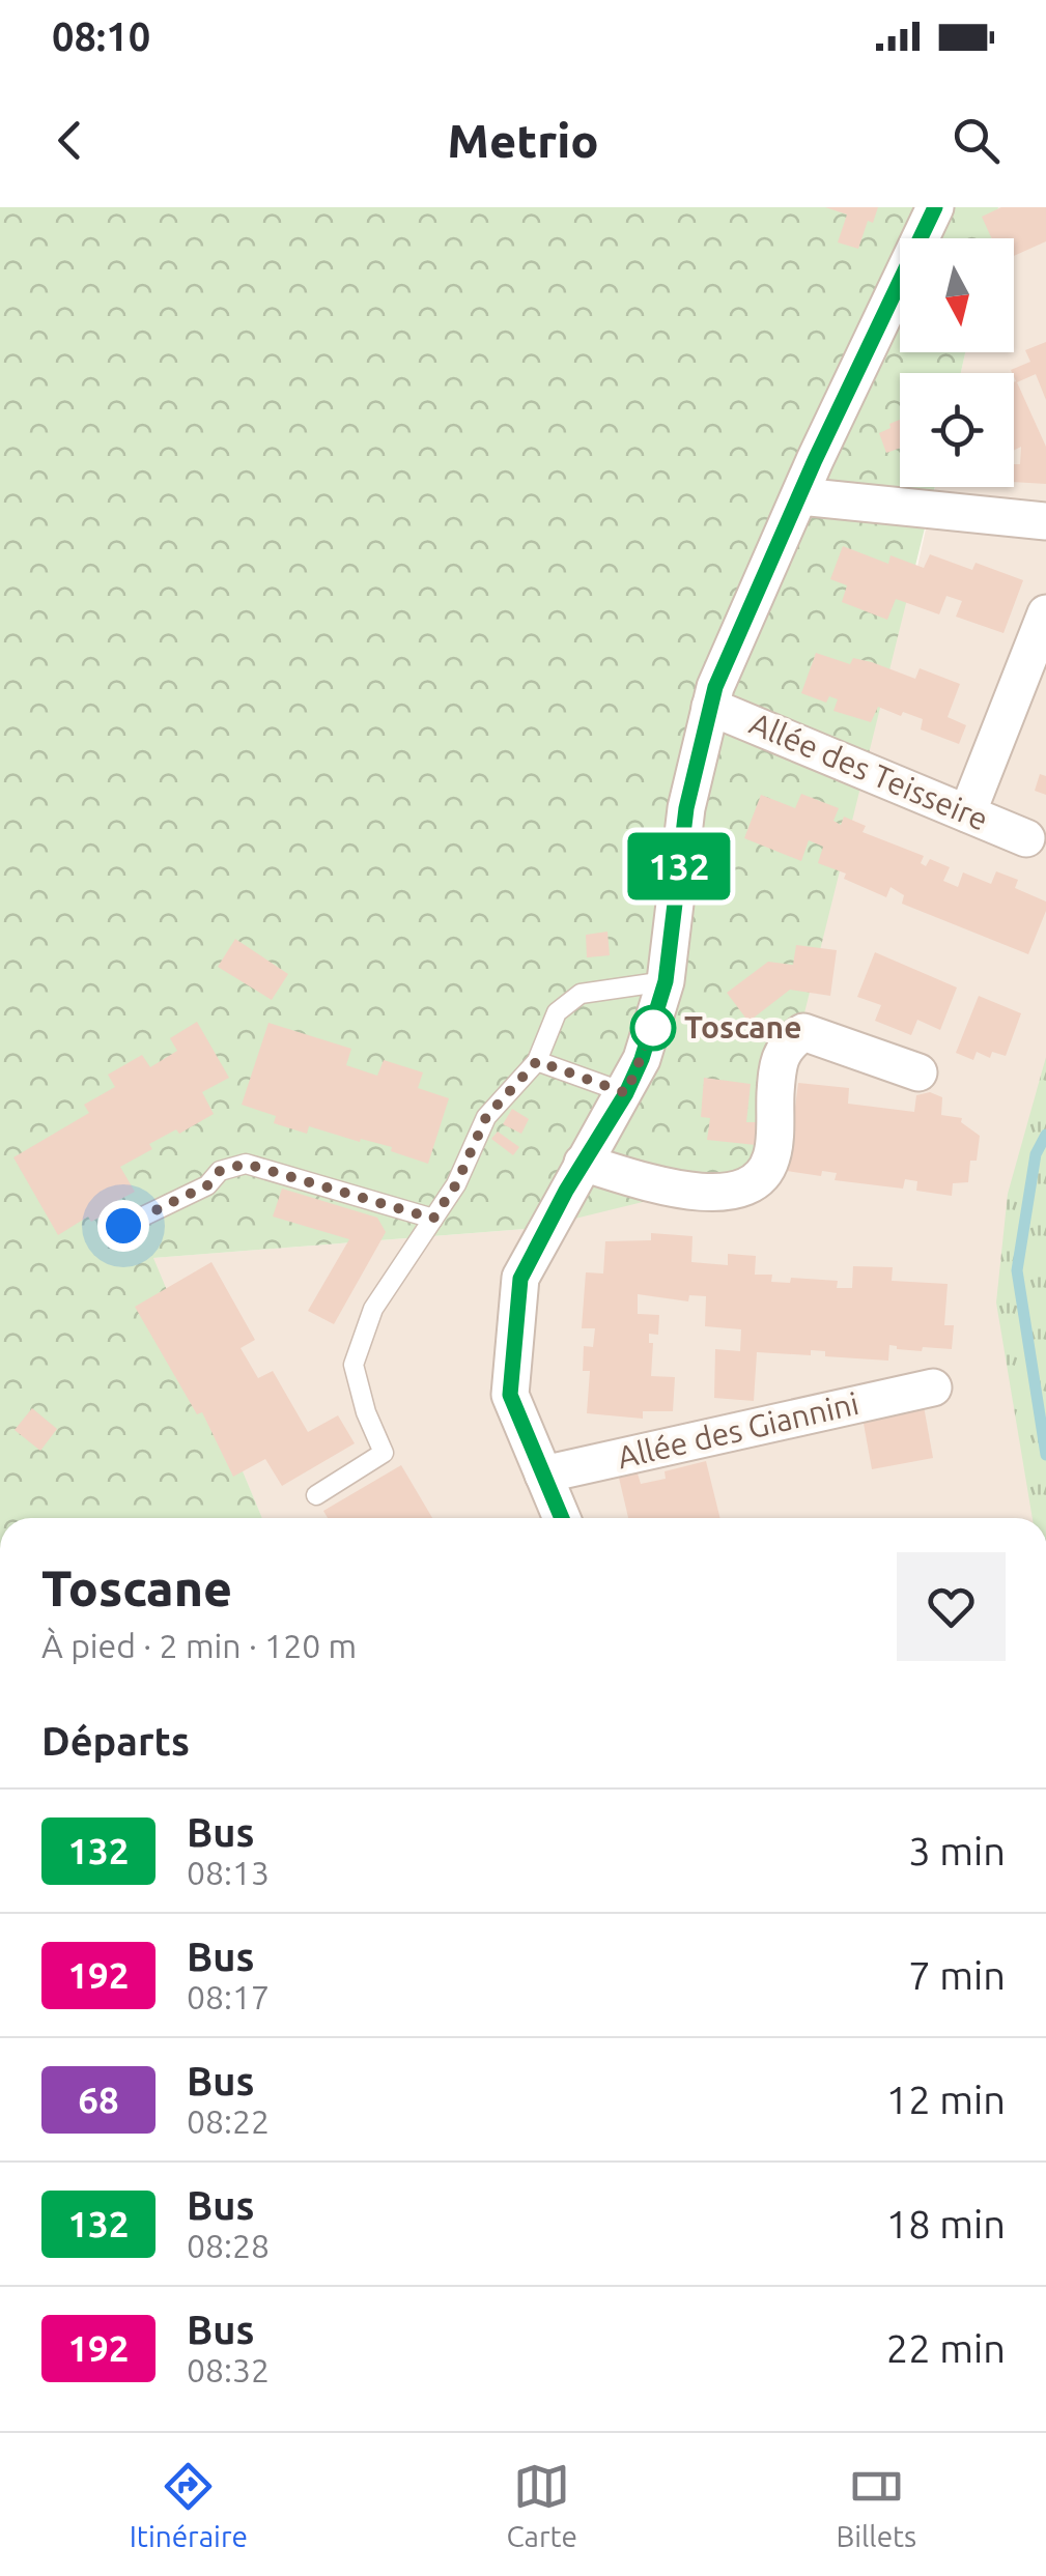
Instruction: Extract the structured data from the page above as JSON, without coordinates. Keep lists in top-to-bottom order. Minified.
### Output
{"streets":{"street":["Allée des Teisseire","Allée des Giannini"]},"places":["Toscane"],"lines":["bus line 132"],"north":"bottom","page":{"status":"08:10","header":"Metrio","on_map":"132","heading":[["Toscane","À pied · 2 min · 120 m"],"Départs"],"list":[{"mark":"132","name":"Bus","note":"08:13","value":"3 min"},{"mark":"192","name":"Bus","note":"08:17","value":"7 min"},{"mark":"68","name":"Bus","note":"08:22","value":"12 min"},{"mark":"132","name":"Bus","note":"08:28","value":"18 min"},{"mark":"192","name":"Bus","note":"08:32","value":"22 min"}],"tabs":["Itinéraire","Carte","Billets"]}}
